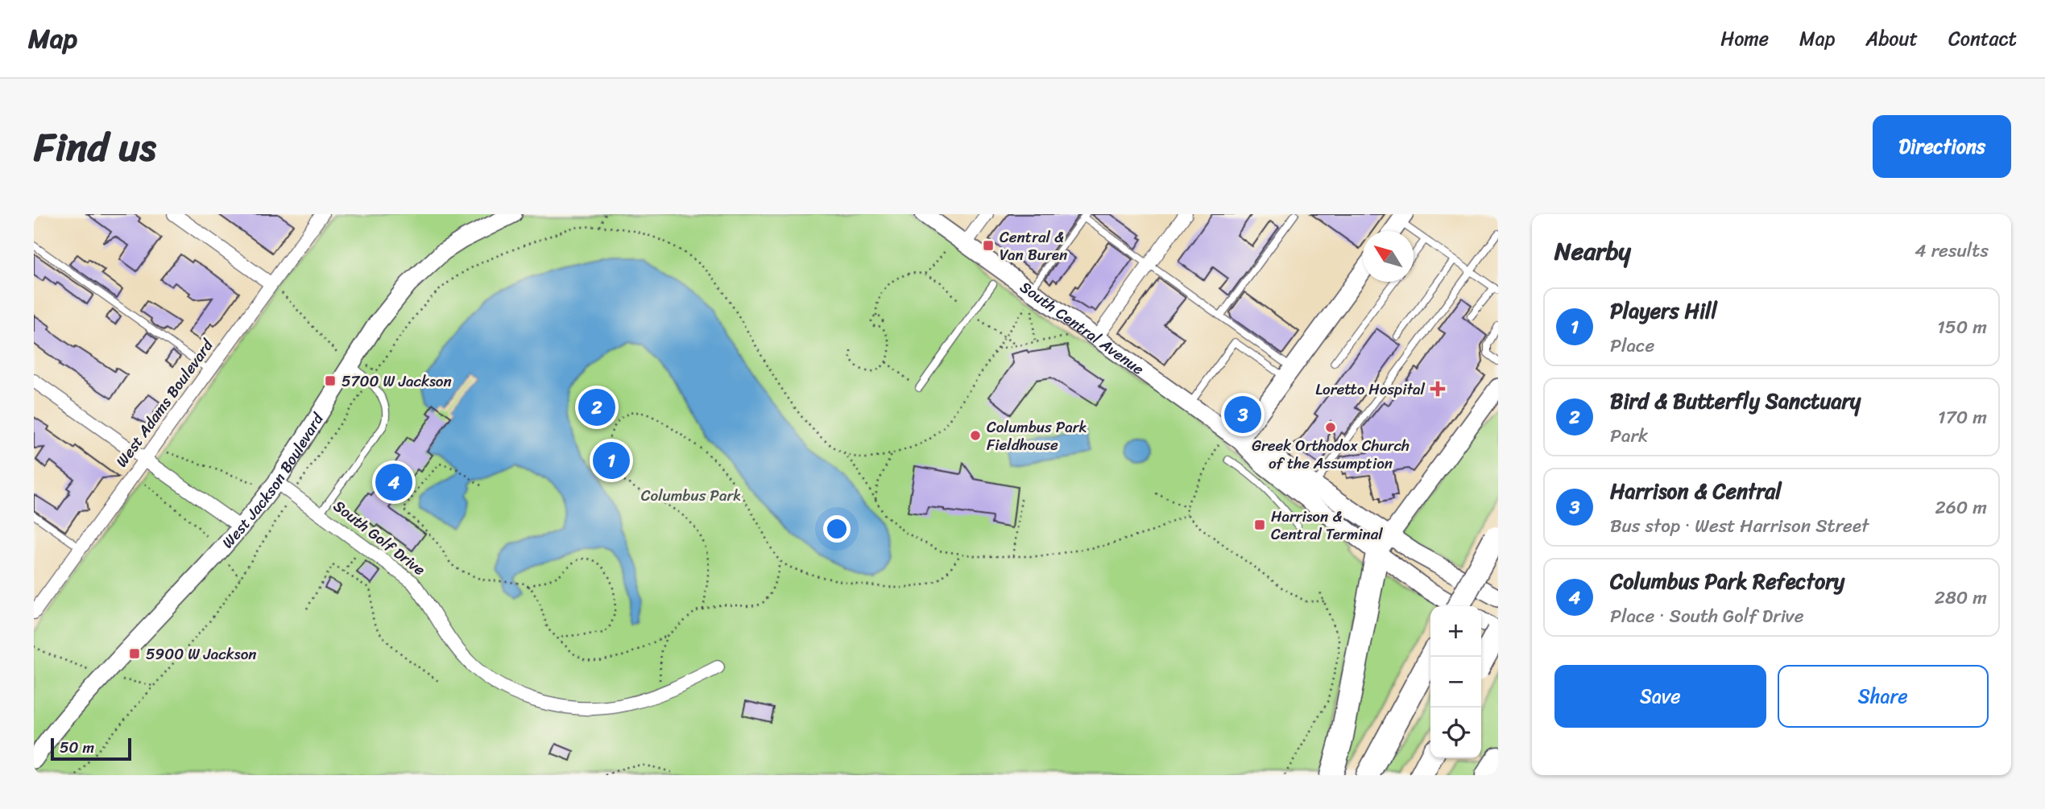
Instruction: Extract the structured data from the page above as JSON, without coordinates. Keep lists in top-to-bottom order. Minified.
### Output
{"streets":{"street":["South Central Avenue","West Adams Boulevard","West Jackson Boulevard","South Golf Drive"]},"crossings":[["West Jackson Boulevard","South Golf Drive"]],"parks":["Columbus Park"],"places":{"transit":["Central & Van Buren","5700 W Jackson","Harrison & Central Terminal","5900 W Jackson"],"health":["Loretto Hospital"],"other":["Greek Orthodox Church of the Assumption","Columbus Park Fieldhouse"]},"scale_bar":"50 m","north":"top left","page":{"header":"Map","nav":["Home","Map","About","Contact"],"title":"Find us","buttons":["Directions",["Save","Share"]],"heading":["Nearby","4 results"],"list":[{"mark":"1","name":"Players Hill","note":"Place","value":"150 m"},{"mark":"2","name":"Bird & Butterfly Sanctuary","note":"Park","value":"170 m"},{"mark":"3","name":"Harrison & Central","note":"Bus stop · West Harrison Street","value":"260 m"},{"mark":"4","name":"Columbus Park Refectory","note":"Place · South Golf Drive","value":"280 m"}],"pins":["2","3","1","4"],"map_buttons":["+","−"],"scale":"50 m"}}
